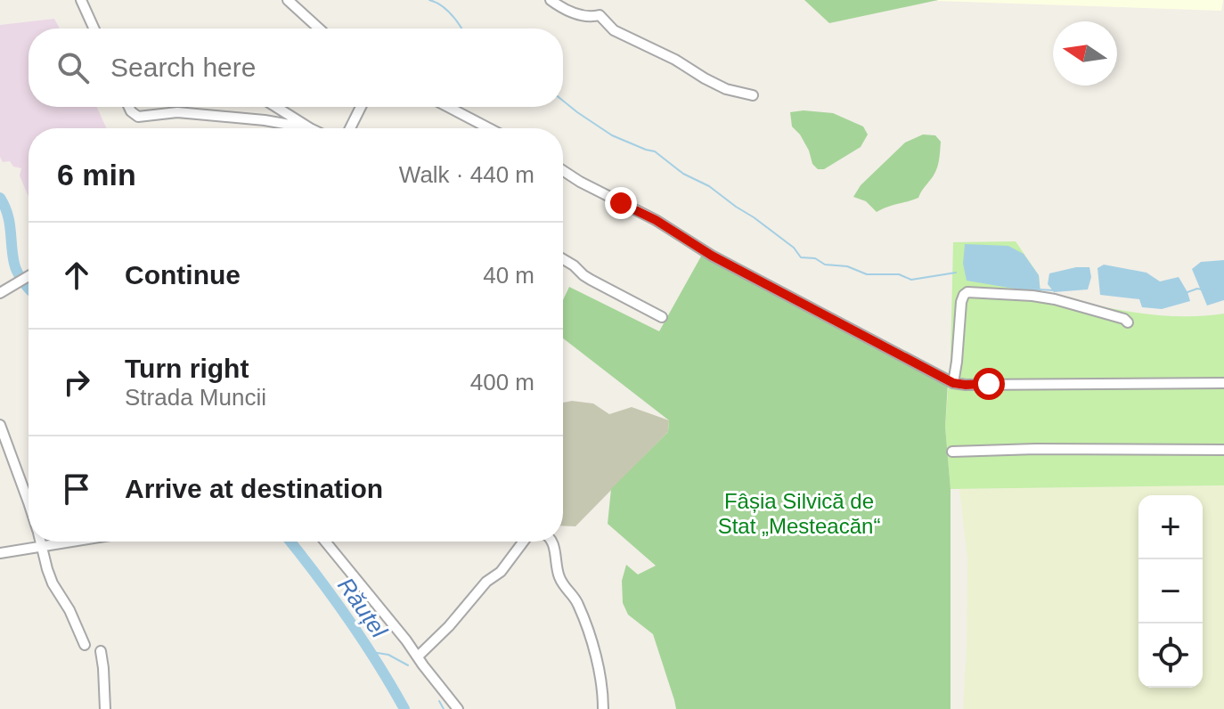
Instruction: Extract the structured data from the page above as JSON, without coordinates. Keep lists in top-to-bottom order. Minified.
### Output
{"water":["Răuțel"],"parks":["Fâșia Silvică de Stat „Mesteacăn“"],"north":"left","page":{"search":"Search here","heading":["6 min","Walk · 440 m"],"list":[["Continue","40 m"],["Turn right","Strada Muncii","400 m"],"Arrive at destination"],"map_buttons":["+","−"]}}
